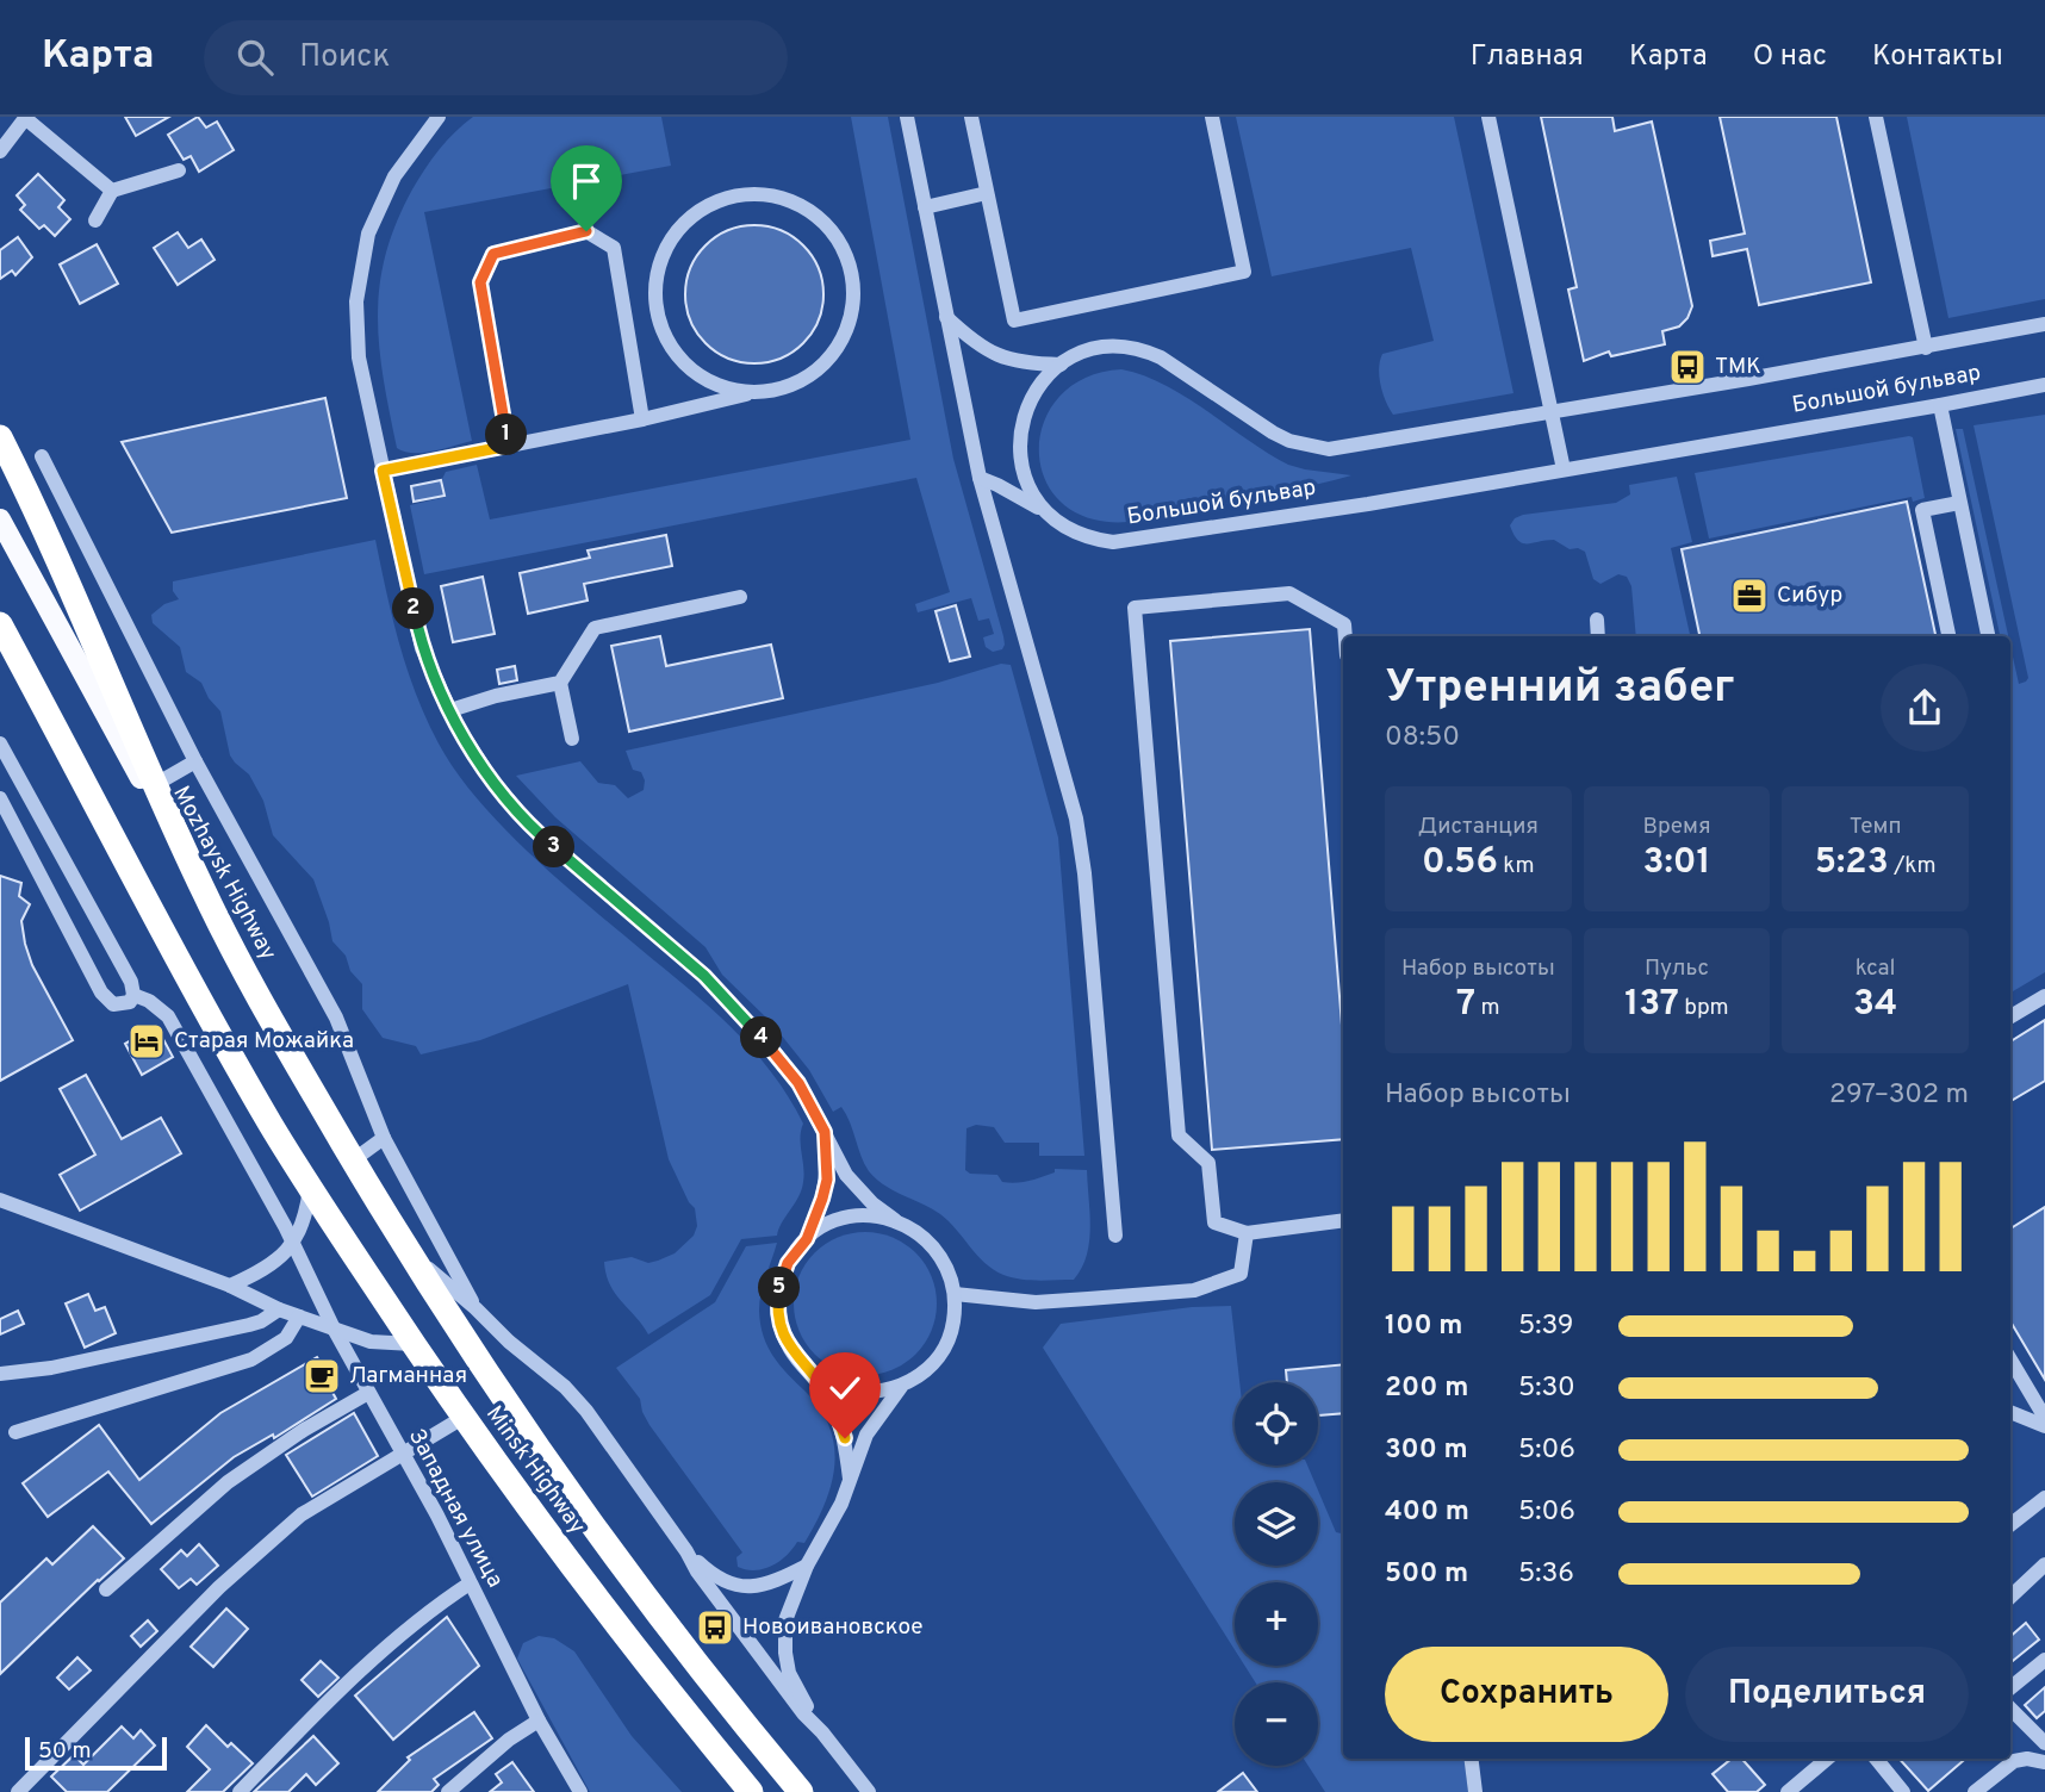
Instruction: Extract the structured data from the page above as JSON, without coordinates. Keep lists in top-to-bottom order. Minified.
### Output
{"streets":{"highway":["Mozhaysk Highway","Minsk Highway"],"street":["Большой бульвар","Западная улица"]},"crossings":[["Mozhaysk Highway","Minsk Highway"]],"places":{"bus stop":["ТМК","Новоивановское"],"office":["Сибур"],"hotel":["Старая Можайка"],"cafe":["Лагманная"]},"scale_bar":"50 m","page":{"header":"Карта","search":"Поиск","nav":["Главная","Карта","О нас","Контакты"],"pins":["1","2","3","4","5"],"heading":["Утренний забег","08:50"],"stats":[["Дистанция","0.56 km"],["Время","3:01"],["Темп","5:23 /km"],["Набор высоты","7 m"],["Пульс","137 bpm"],["kcal","34"]],"chart":["Набор высоты","297–302 m"],"list":[{"name":"100 m","note":"5:39"},{"name":"200 m","note":"5:30"},{"name":"300 m","note":"5:06"},{"name":"400 m","note":"5:06"},{"name":"500 m","note":"5:36"}],"map_buttons":["+","−"],"buttons":["Сохранить","Поделиться"],"scale":"50 m"}}
